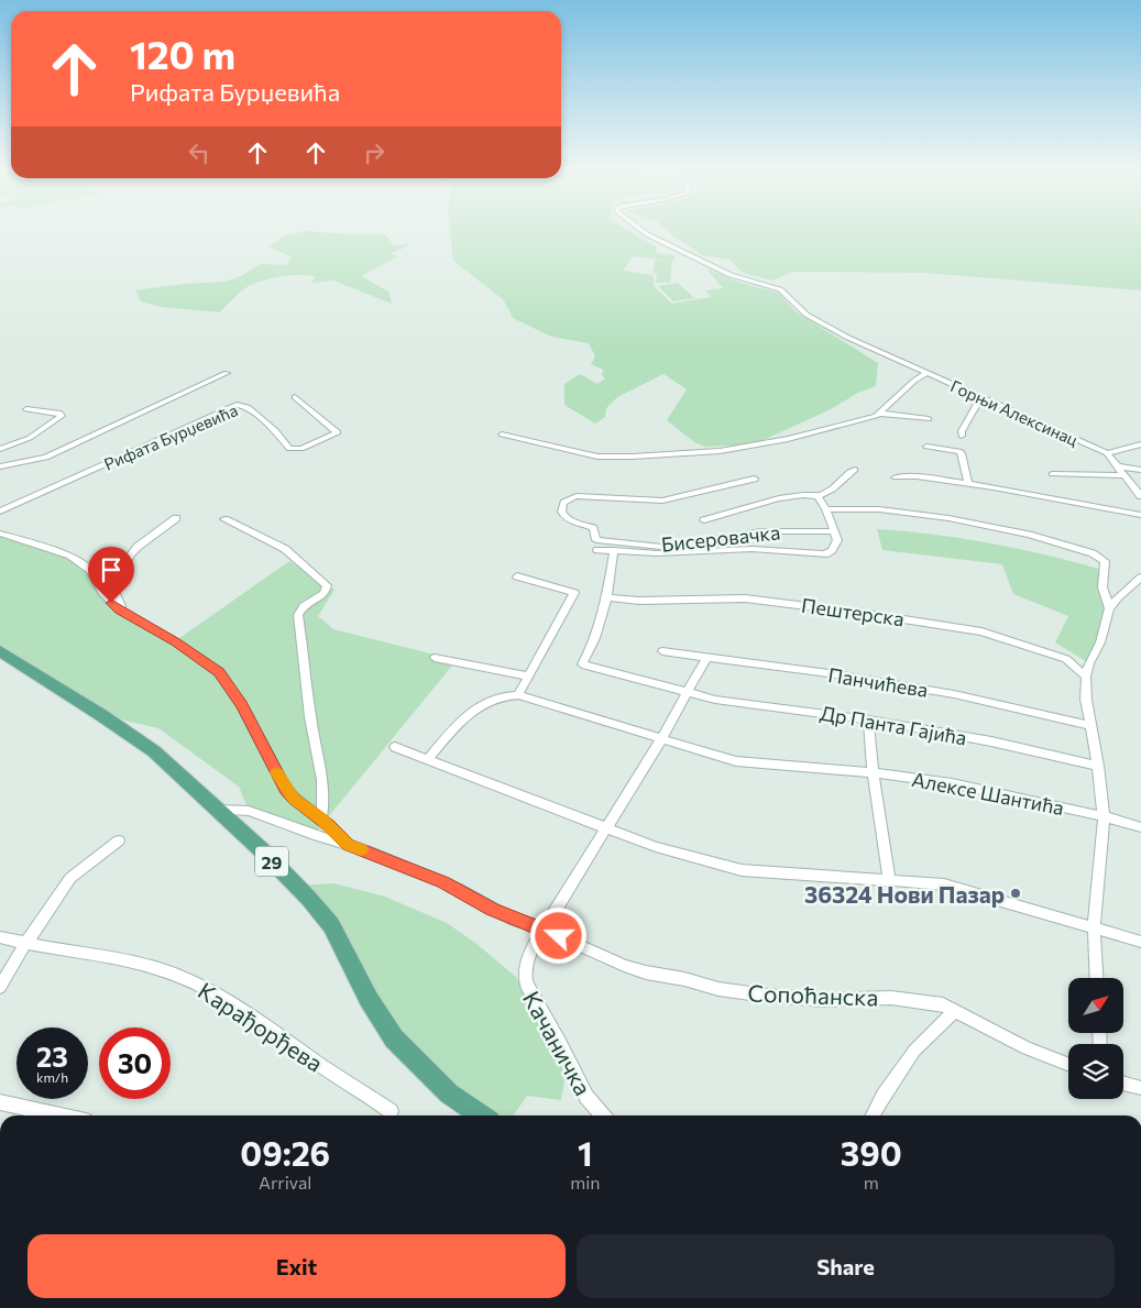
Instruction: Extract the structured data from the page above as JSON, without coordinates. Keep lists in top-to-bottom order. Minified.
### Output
{"streets":{"main road":["29"],"street":["Горњи Алексинац","Рифата Бурџевића","Бисеровачка","Пештерска","Панчићева","Др Панта Гајића","Алексе Шантића","Сопоћанска","Карађорђева","Качаничка"]},"crossings":[["Пештерска","Др Панта Гајића"],["29","Сопоћанска"],["Сопоћанска","Качаничка"]],"places":["36324 Нови Пазар"],"north":"top right","page":{"turn":["120 m","Рифата Бурџевића"],"speed":"23 km/h","limit":"30","eta":["09:26","Arrival","1","min","390","m"],"buttons":["Exit","Share"]}}
